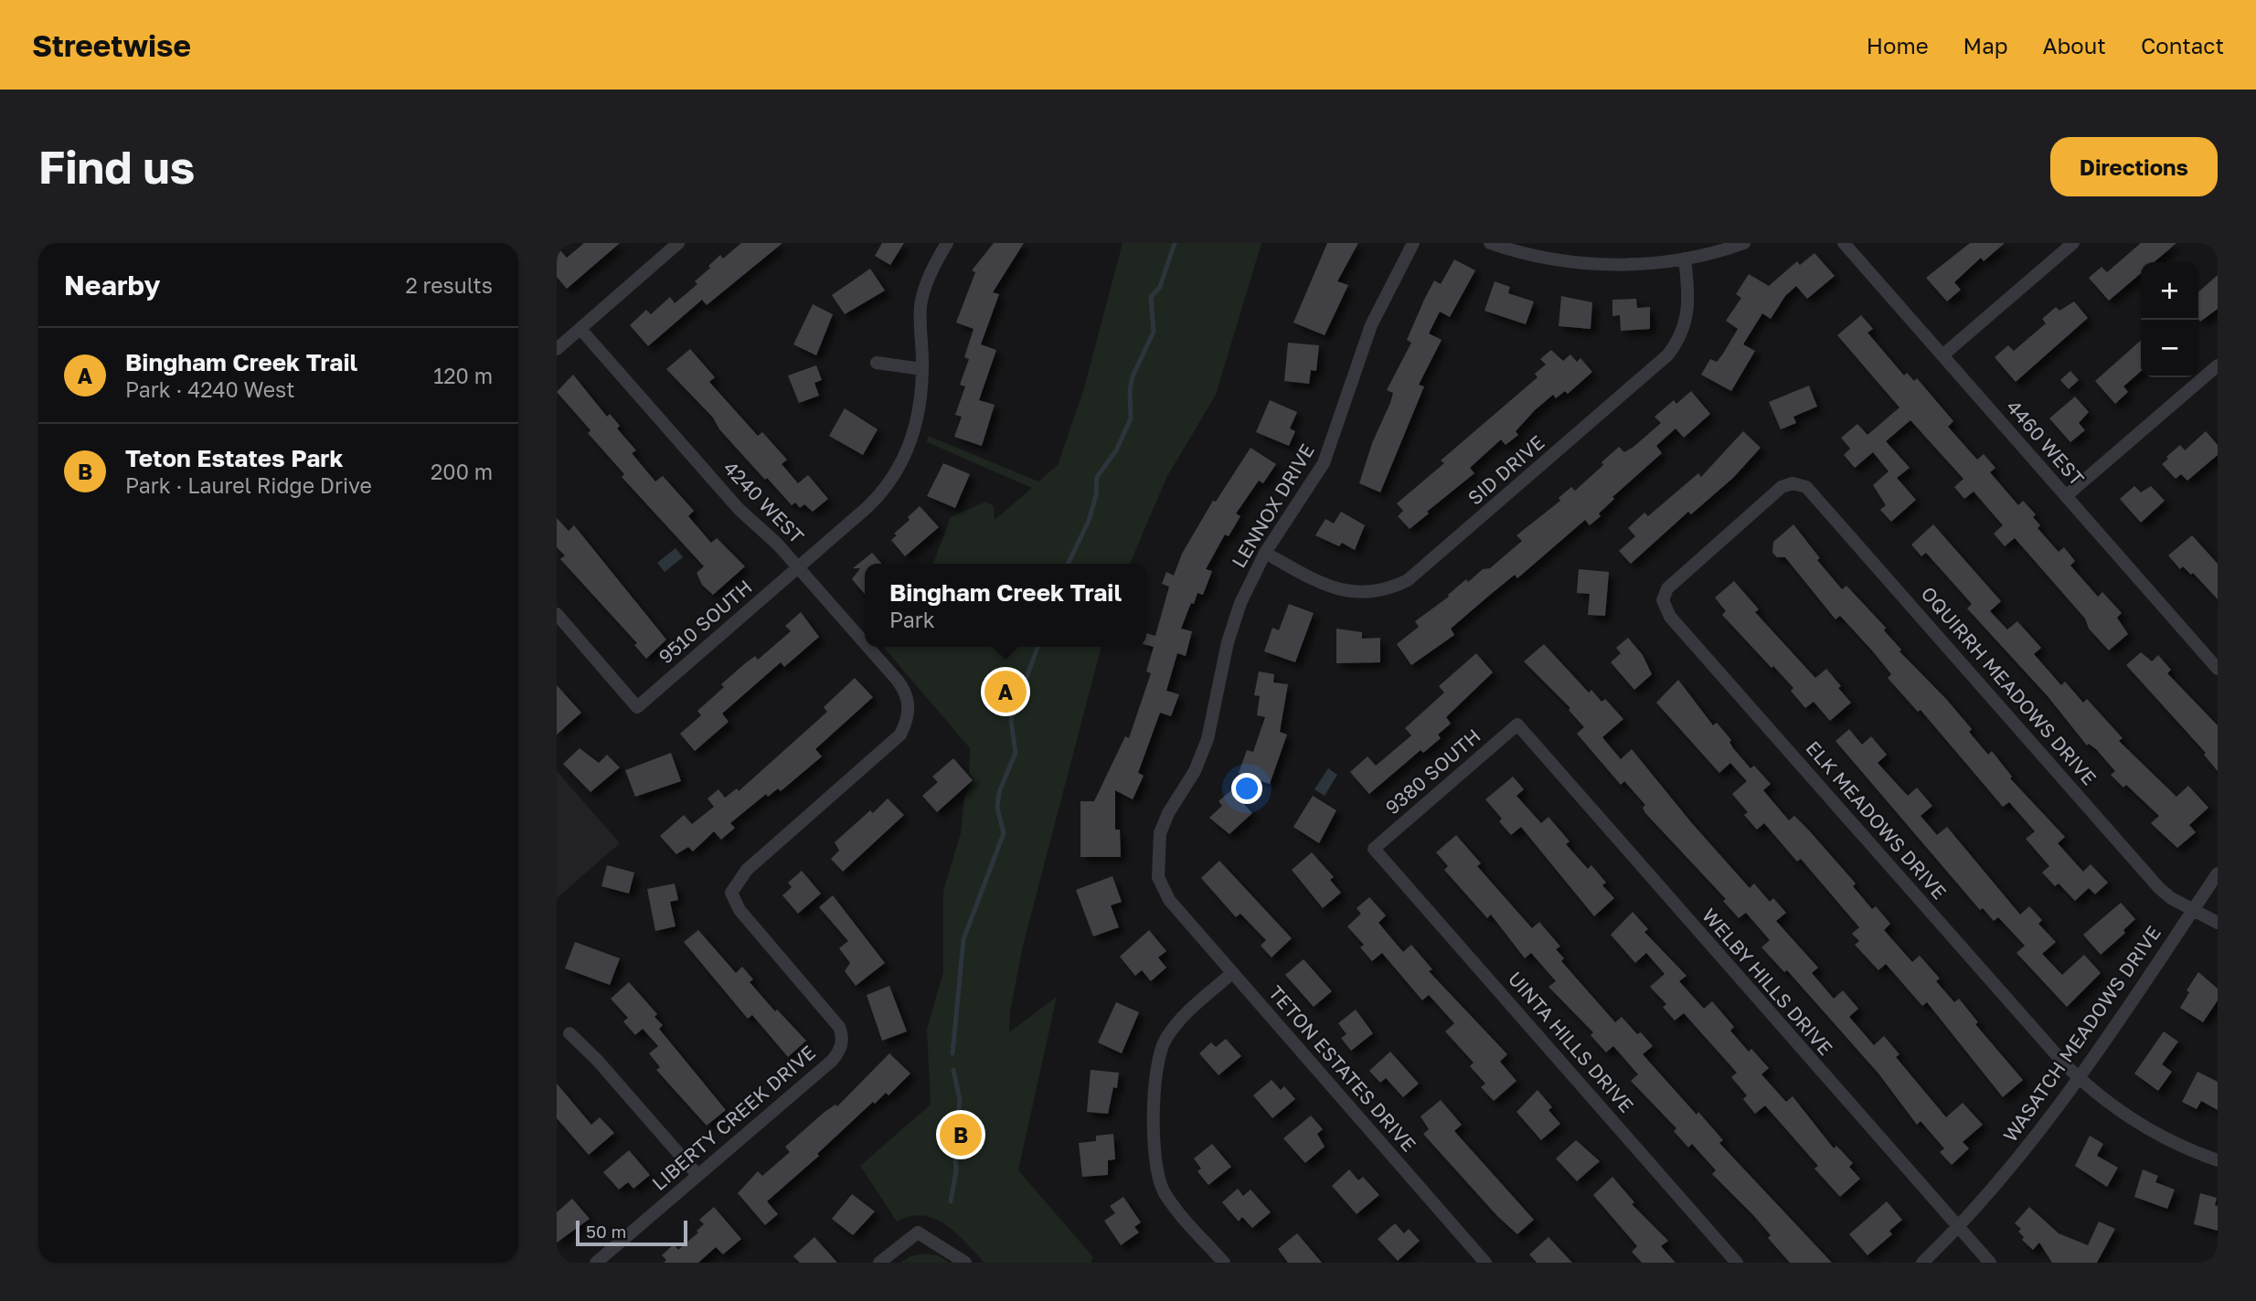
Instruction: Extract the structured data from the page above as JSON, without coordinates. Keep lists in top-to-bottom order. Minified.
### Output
{"streets":{"street":["4460 WEST","SID DRIVE","4240 WEST","LENNOX DRIVE","9510 SOUTH","OQUIRRH MEADOWS DRIVE","9380 SOUTH","ELK MEADOWS DRIVE","WELBY HILLS DRIVE","WASATCH MEADOWS DRIVE","UINTA HILLS DRIVE","TETON ESTATES DRIVE","LIBERTY CREEK DRIVE"]},"crossings":[["SID DRIVE","LENNOX DRIVE"],["4240 WEST","9510 SOUTH"],["4240 WEST","LIBERTY CREEK DRIVE"],["LENNOX DRIVE","TETON ESTATES DRIVE"],["OQUIRRH MEADOWS DRIVE","ELK MEADOWS DRIVE"],["OQUIRRH MEADOWS DRIVE","WASATCH MEADOWS DRIVE"],["9380 SOUTH","WELBY HILLS DRIVE"],["9380 SOUTH","UINTA HILLS DRIVE"],["ELK MEADOWS DRIVE","WASATCH MEADOWS DRIVE"],["WELBY HILLS DRIVE","WASATCH MEADOWS DRIVE"]],"scale_bar":"50 m","page":{"header":"Streetwise","nav":["Home","Map","About","Contact"],"buttons":"Directions","title":"Find us","heading":["Nearby","2 results"],"map_buttons":["+","−"],"list":[{"mark":"A","name":"Bingham Creek Trail","note":"Park · 4240 West","value":"120 m"},{"mark":"B","name":"Teton Estates Park","note":"Park · Laurel Ridge Drive","value":"200 m"}],"popup":["Bingham Creek Trail","Park"],"pins":["A","B"],"scale":"50 m"}}
